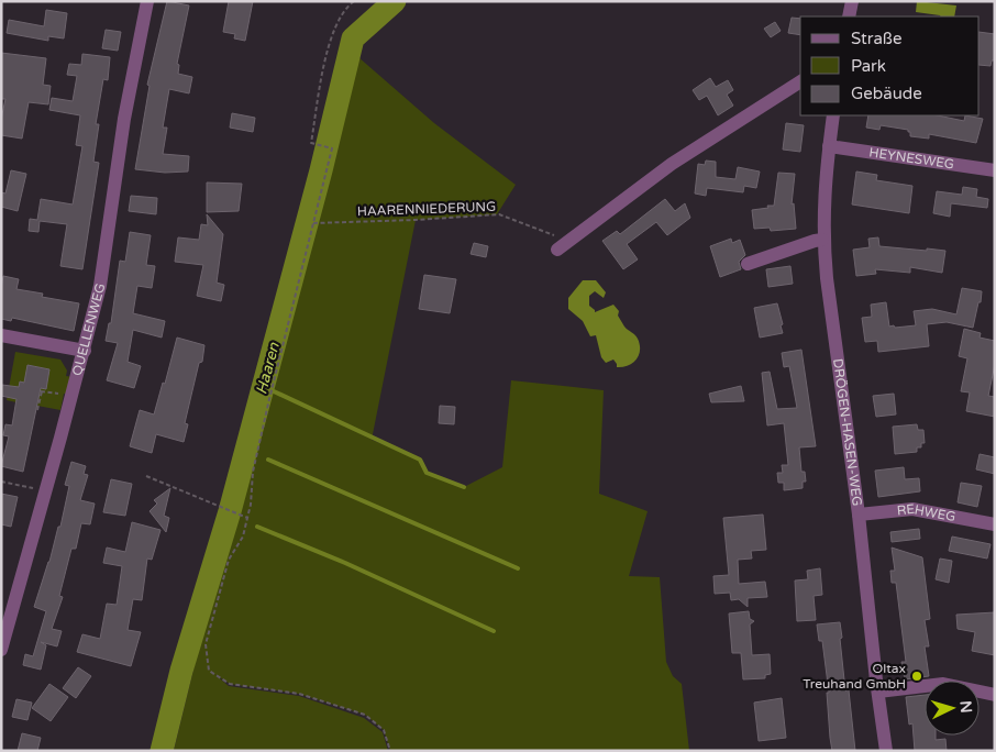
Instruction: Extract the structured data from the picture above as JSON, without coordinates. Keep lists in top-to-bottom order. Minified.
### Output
{"streets":{"street":["HEYNESWEG","QUELLENWEG","DRÖGEN-HASEN-WEG","REHWEG"],"path":["HAARENNIEDERUNG"]},"crossings":[["HEYNESWEG","DRÖGEN-HASEN-WEG"],["DRÖGEN-HASEN-WEG","REHWEG"]],"water":["Haaren"],"places":["Oltax Treuhand GmbH"],"legend":["Straße","Park","Gebäude"],"north":"right"}
